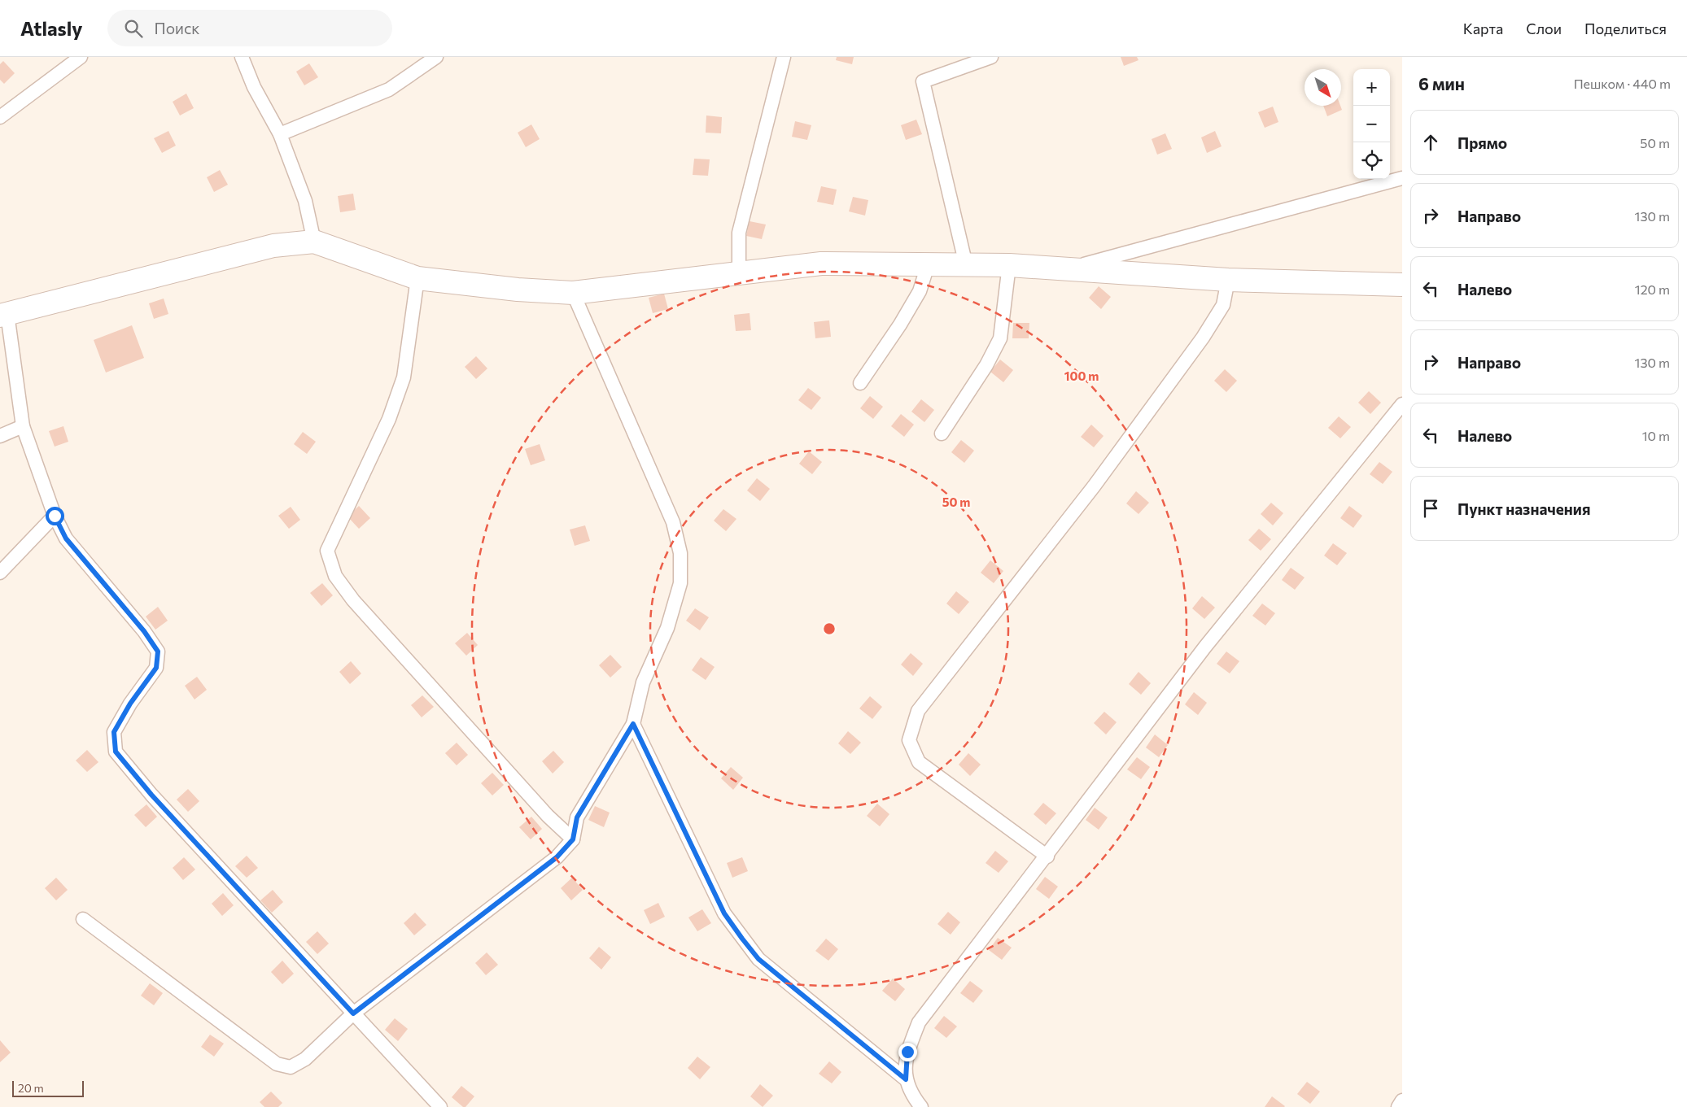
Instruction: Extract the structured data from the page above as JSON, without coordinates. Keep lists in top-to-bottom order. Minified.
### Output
{"scale_bar":"20 m","north":"bottom right","page":{"header":"Atlasly","search":"Поиск","nav":["Карта","Слои","Поделиться"],"heading":["6 мин","Пешком · 440 m"],"map_buttons":["+","−"],"list":[["Прямо","50 m"],["Направо","130 m"],["Налево","120 m"],["Направо","130 m"],["Налево","10 m"],"Пункт назначения"],"scale":"20 m"},"rings":["100 m","50 m"]}
